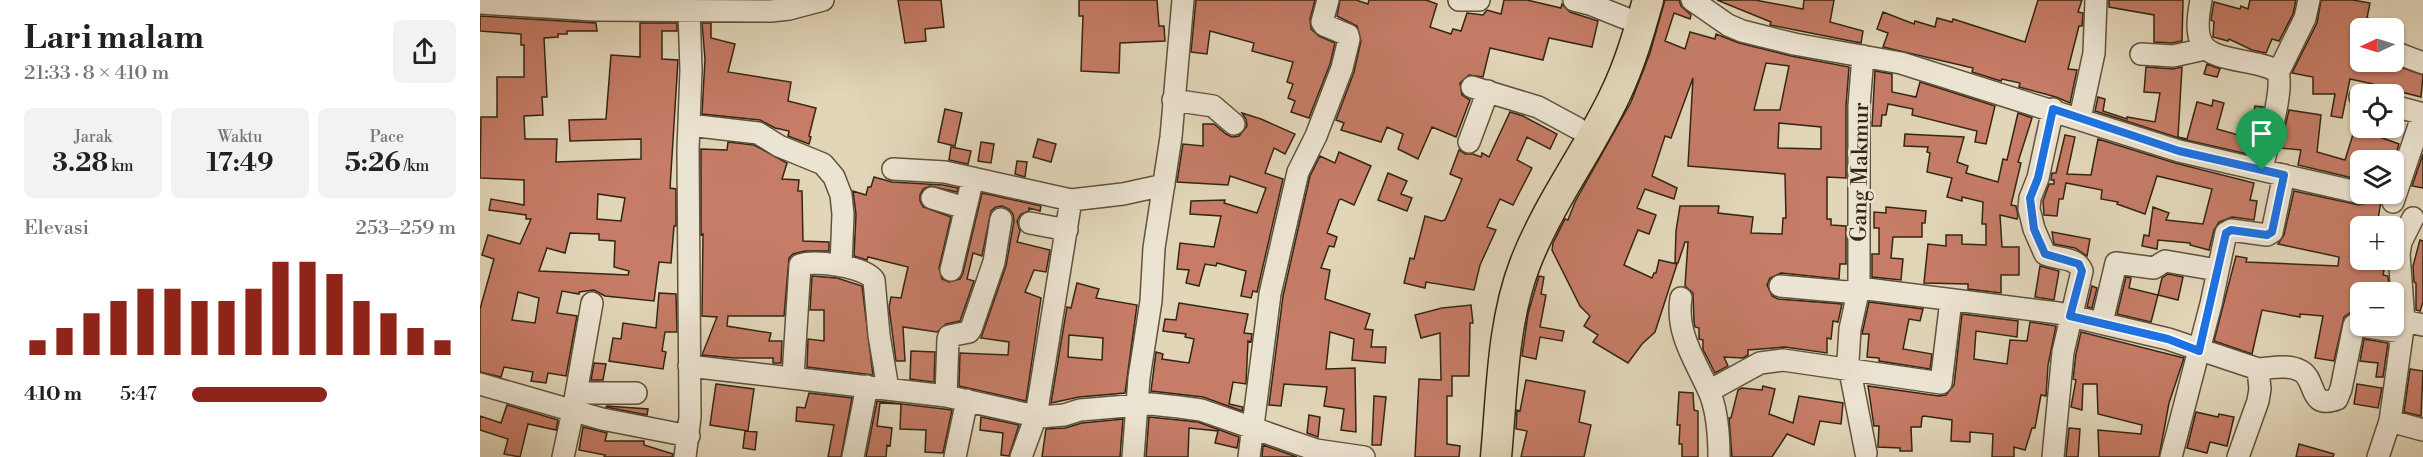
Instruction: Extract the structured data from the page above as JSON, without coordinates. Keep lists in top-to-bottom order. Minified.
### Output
{"streets":{"street":["Gang Makmur"]},"north":"left","page":{"heading":["Lari malam","21:33 · 8 × 410 m"],"map_buttons":["+","−"],"stats":[["Jarak","3.28 km"],["Waktu","17:49"],["Pace","5:26 /km"]],"chart":["Elevasi","253–259 m"],"list":[{"name":"410 m","note":"5:47"}]}}
